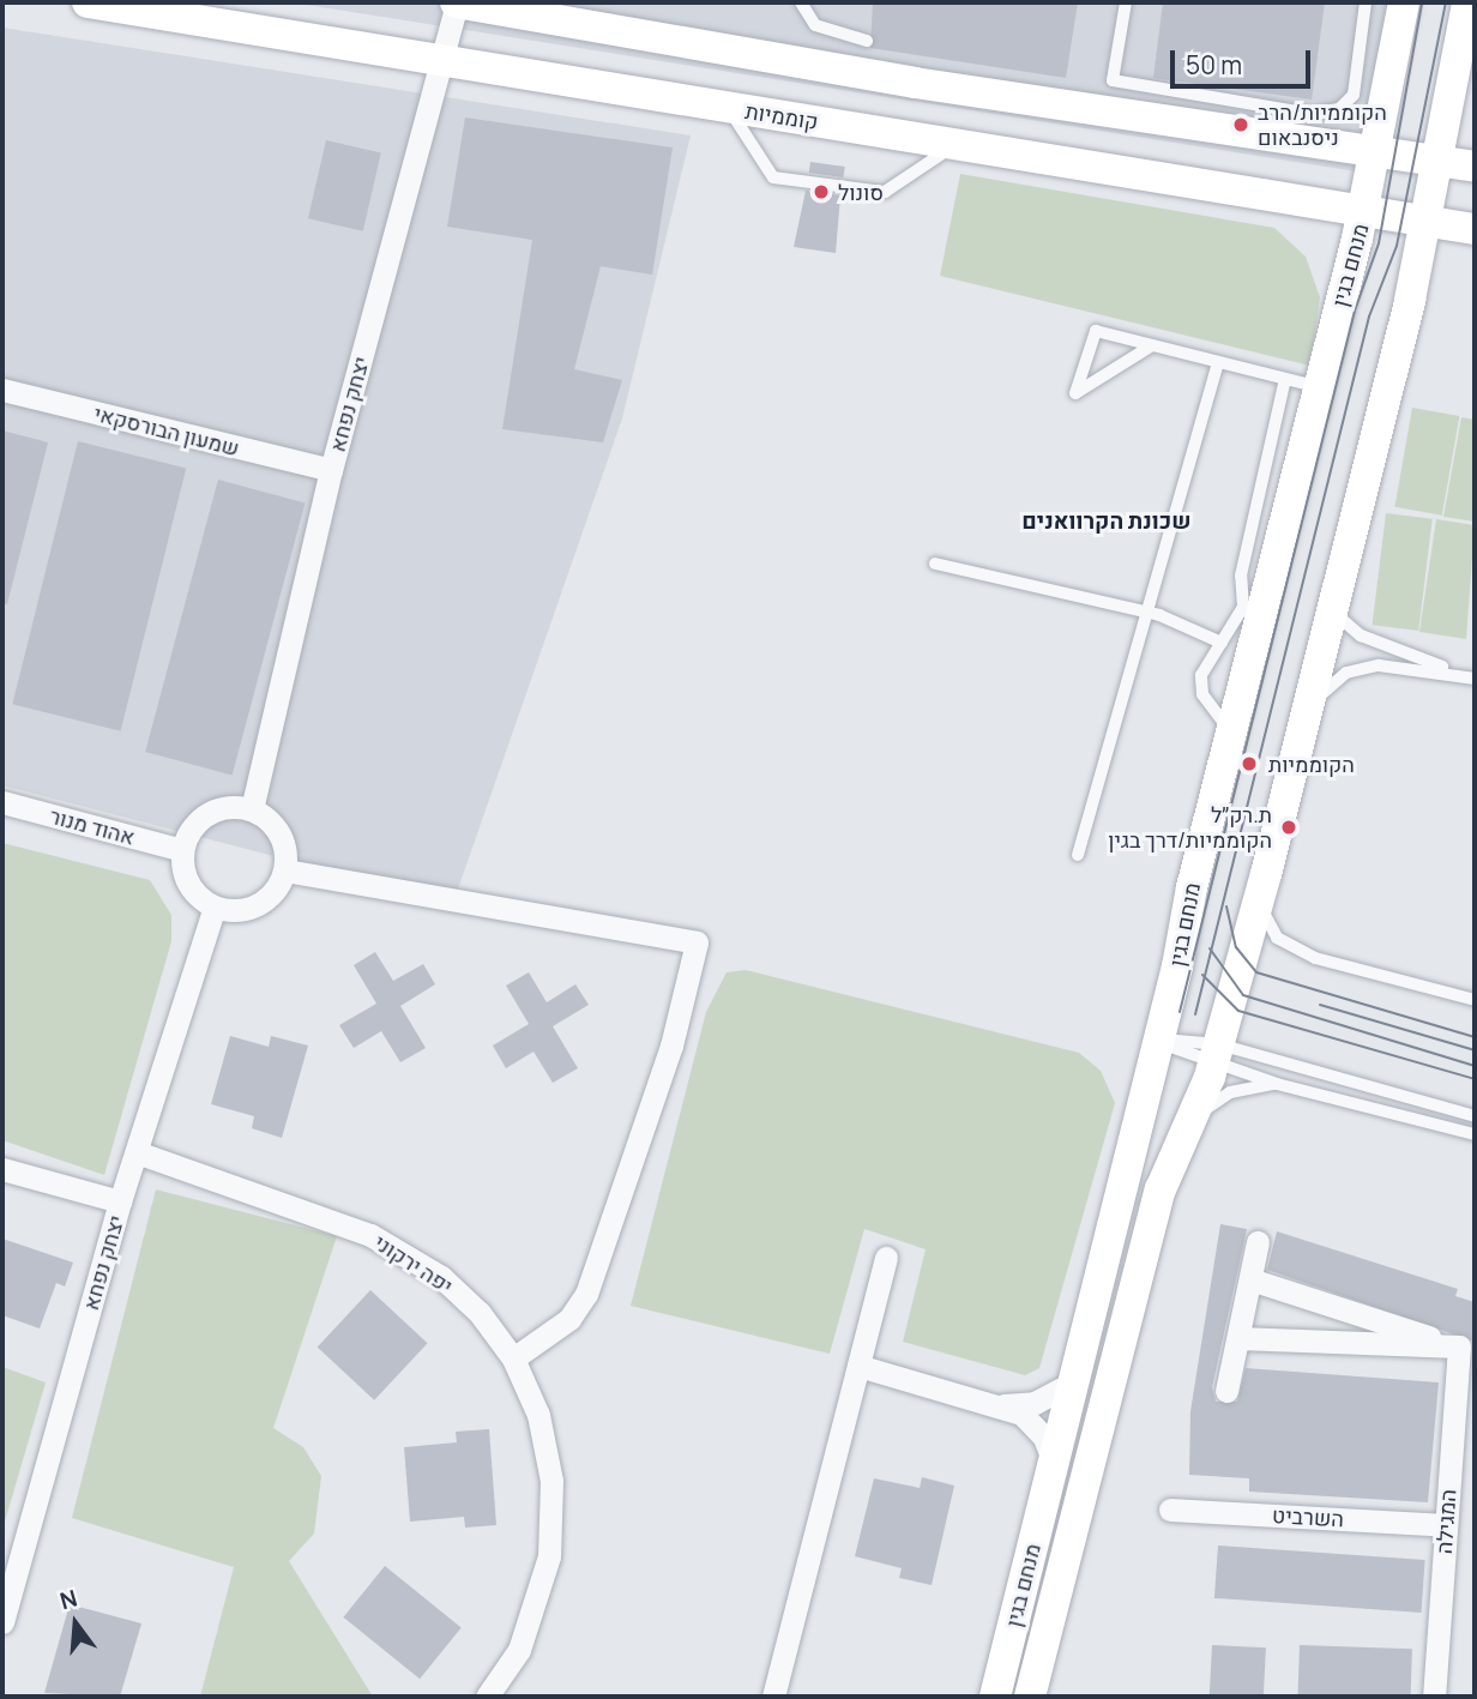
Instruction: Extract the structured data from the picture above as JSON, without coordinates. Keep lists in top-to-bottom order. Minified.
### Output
{"streets":{"main road":["קוממיות","מנחם בגין"],"street":["יצחק נפחא","שמעון הבורסקאי","אהוד מנור","יפה ירקוני","השרביט","המגילה"]},"crossings":[["קוממיות","מנחם בגין"],["קוממיות","יצחק נפחא"],["יצחק נפחא","שמעון הבורסקאי"],["יצחק נפחא","אהוד מנור"],["יצחק נפחא","יפה ירקוני"],["השרביט","המגילה"]],"districts":["שכונת הקרוואנים"],"places":["הקוממיות/הרב ניסנבאום","סונול","הקוממיות","ת.רק״ל הקוממיות/דרך בגין"],"scale_bar":"50 m","north":"top"}
